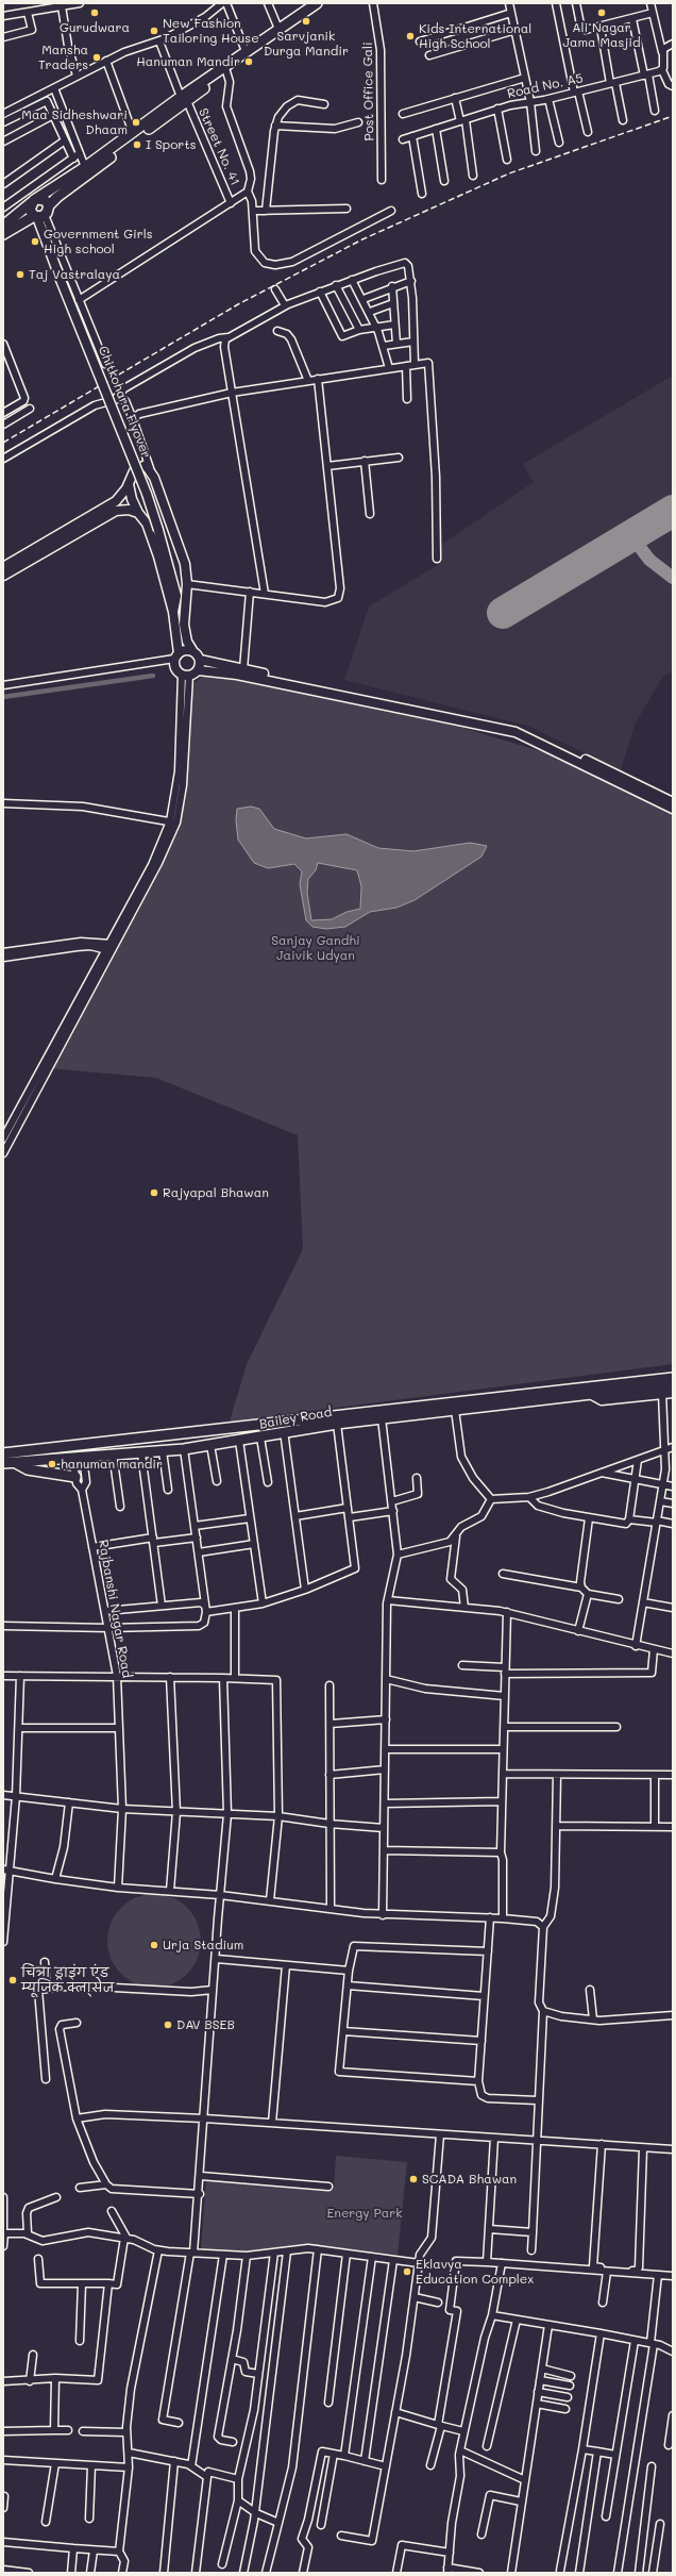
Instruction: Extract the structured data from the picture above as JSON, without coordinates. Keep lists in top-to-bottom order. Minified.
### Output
{"streets":{"highway":["Bailey Road"],"main road":["Chitkohara Flyover"],"street":["Road No. A5","Post Office Gali","Street No. 41","Rajbanshi Nagar Road"]},"crossings":[["Bailey Road","Rajbanshi Nagar Road"]],"parks":["Sanjay Gandhi Jaivik Udyan","Energy Park"],"places":["Gurudwara","Ali Nagar Jama Masjid","Sarvjanik Durga Mandir","New Fashion Tailoring House","Kids International High School","Mansha Traders","Hanuman Mandir","Maa Sidheshwari Dhaam","I Sports","Government Girls High school","Taj Vastralaya","Rajyapal Bhawan","hanuman mandir","Urja Stadium","चित्रा ड्राइंग एंड म्यूजिक क्ला्सेज","DAV BSEB","SCADA Bhawan","Eklavya Education Complex"]}
